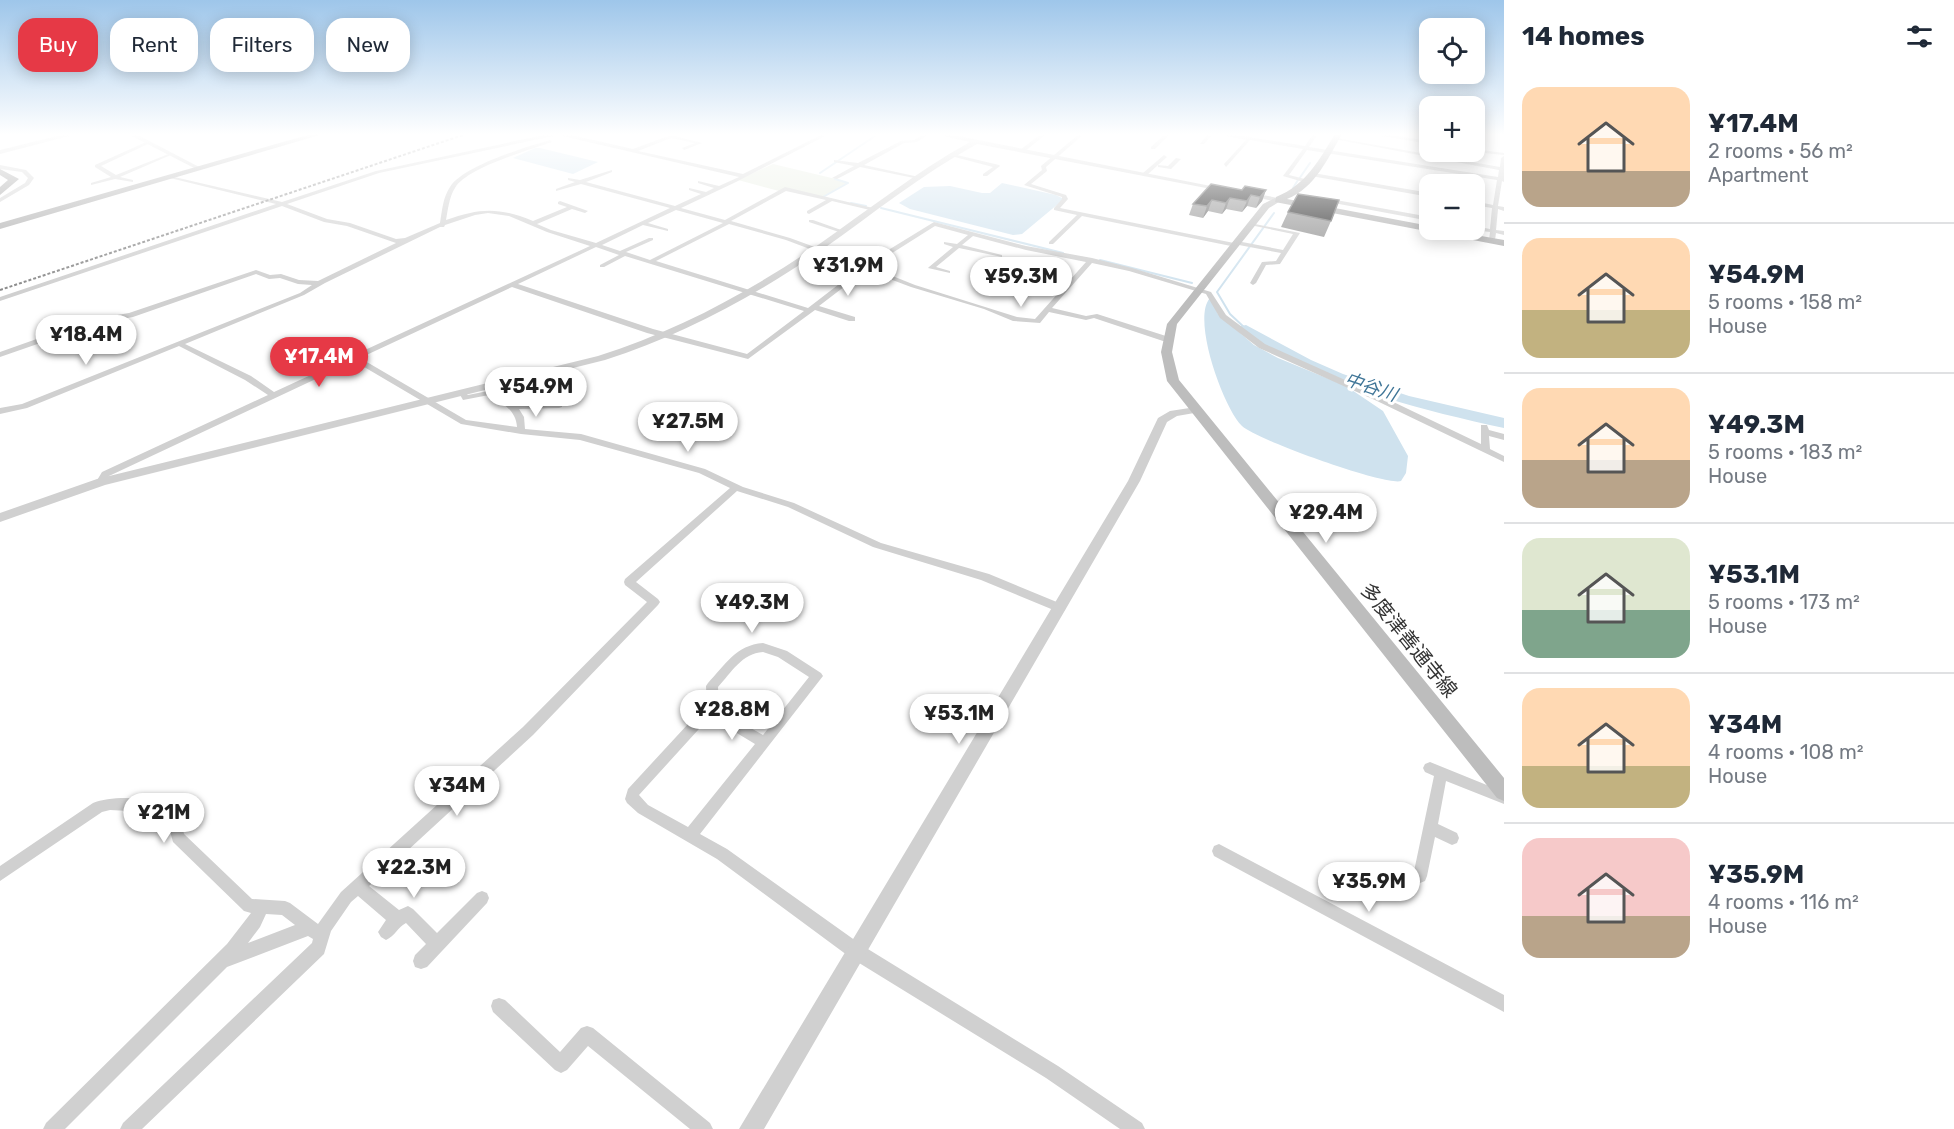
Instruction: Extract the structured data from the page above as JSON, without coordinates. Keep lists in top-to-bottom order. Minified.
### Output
{"streets":{"main road":["多度津善通寺線"]},"water":["中谷川"],"page":{"heading":"14 homes","map_buttons":["+","−"],"chip":["Buy","Rent","Filters","New"],"list":[{"name":"¥17.4M","note":"2 rooms · 56 m² · Apartment"},{"name":"¥54.9M","note":"5 rooms · 158 m² · House"},{"name":"¥49.3M","note":"5 rooms · 183 m² · House"},{"name":"¥53.1M","note":"5 rooms · 173 m² · House"},{"name":"¥34M","note":"4 rooms · 108 m² · House"},{"name":"¥35.9M","note":"4 rooms · 116 m² · House"}],"price":["¥31.9M","¥59.3M","¥18.4M","¥17.4M","¥54.9M","¥27.5M","¥29.4M","¥49.3M","¥28.8M","¥53.1M","¥34M","¥21M","¥22.3M","¥35.9M"]}}
